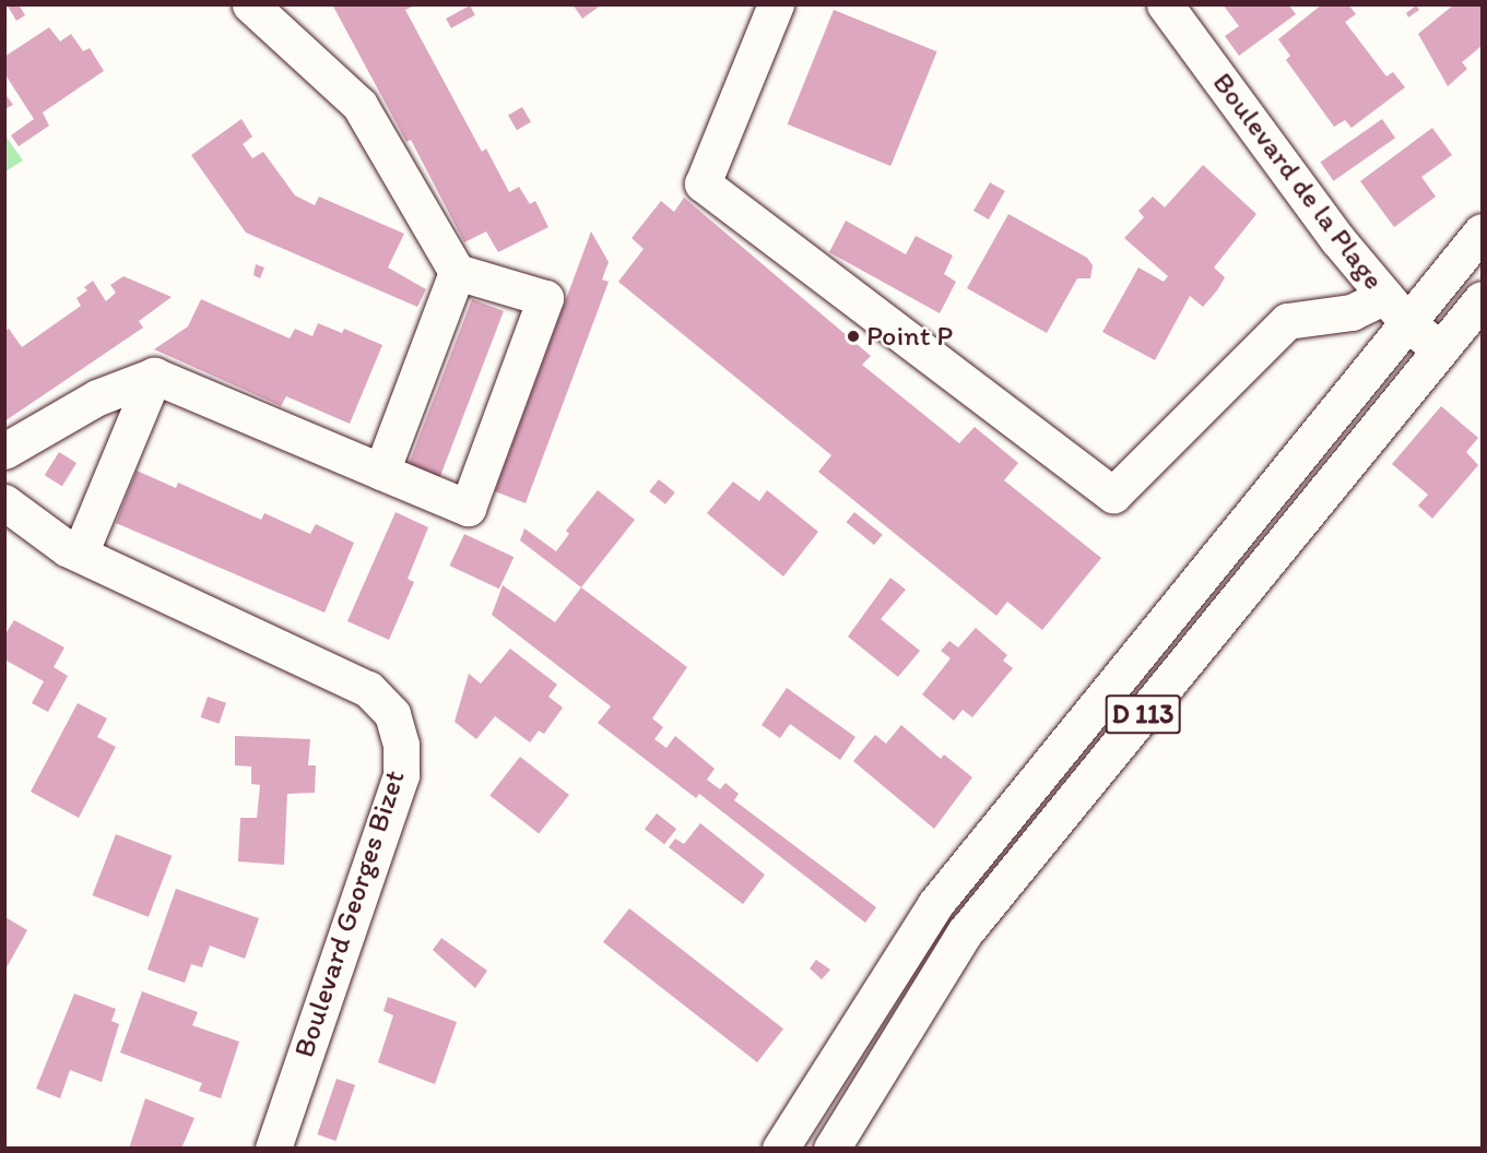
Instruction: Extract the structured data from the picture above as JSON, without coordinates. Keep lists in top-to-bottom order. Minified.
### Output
{"streets":{"street":["Boulevard de la Plage","D 113","Boulevard Georges Bizet"]},"crossings":[["Boulevard de la Plage","D 113"]],"places":["Point P"]}
